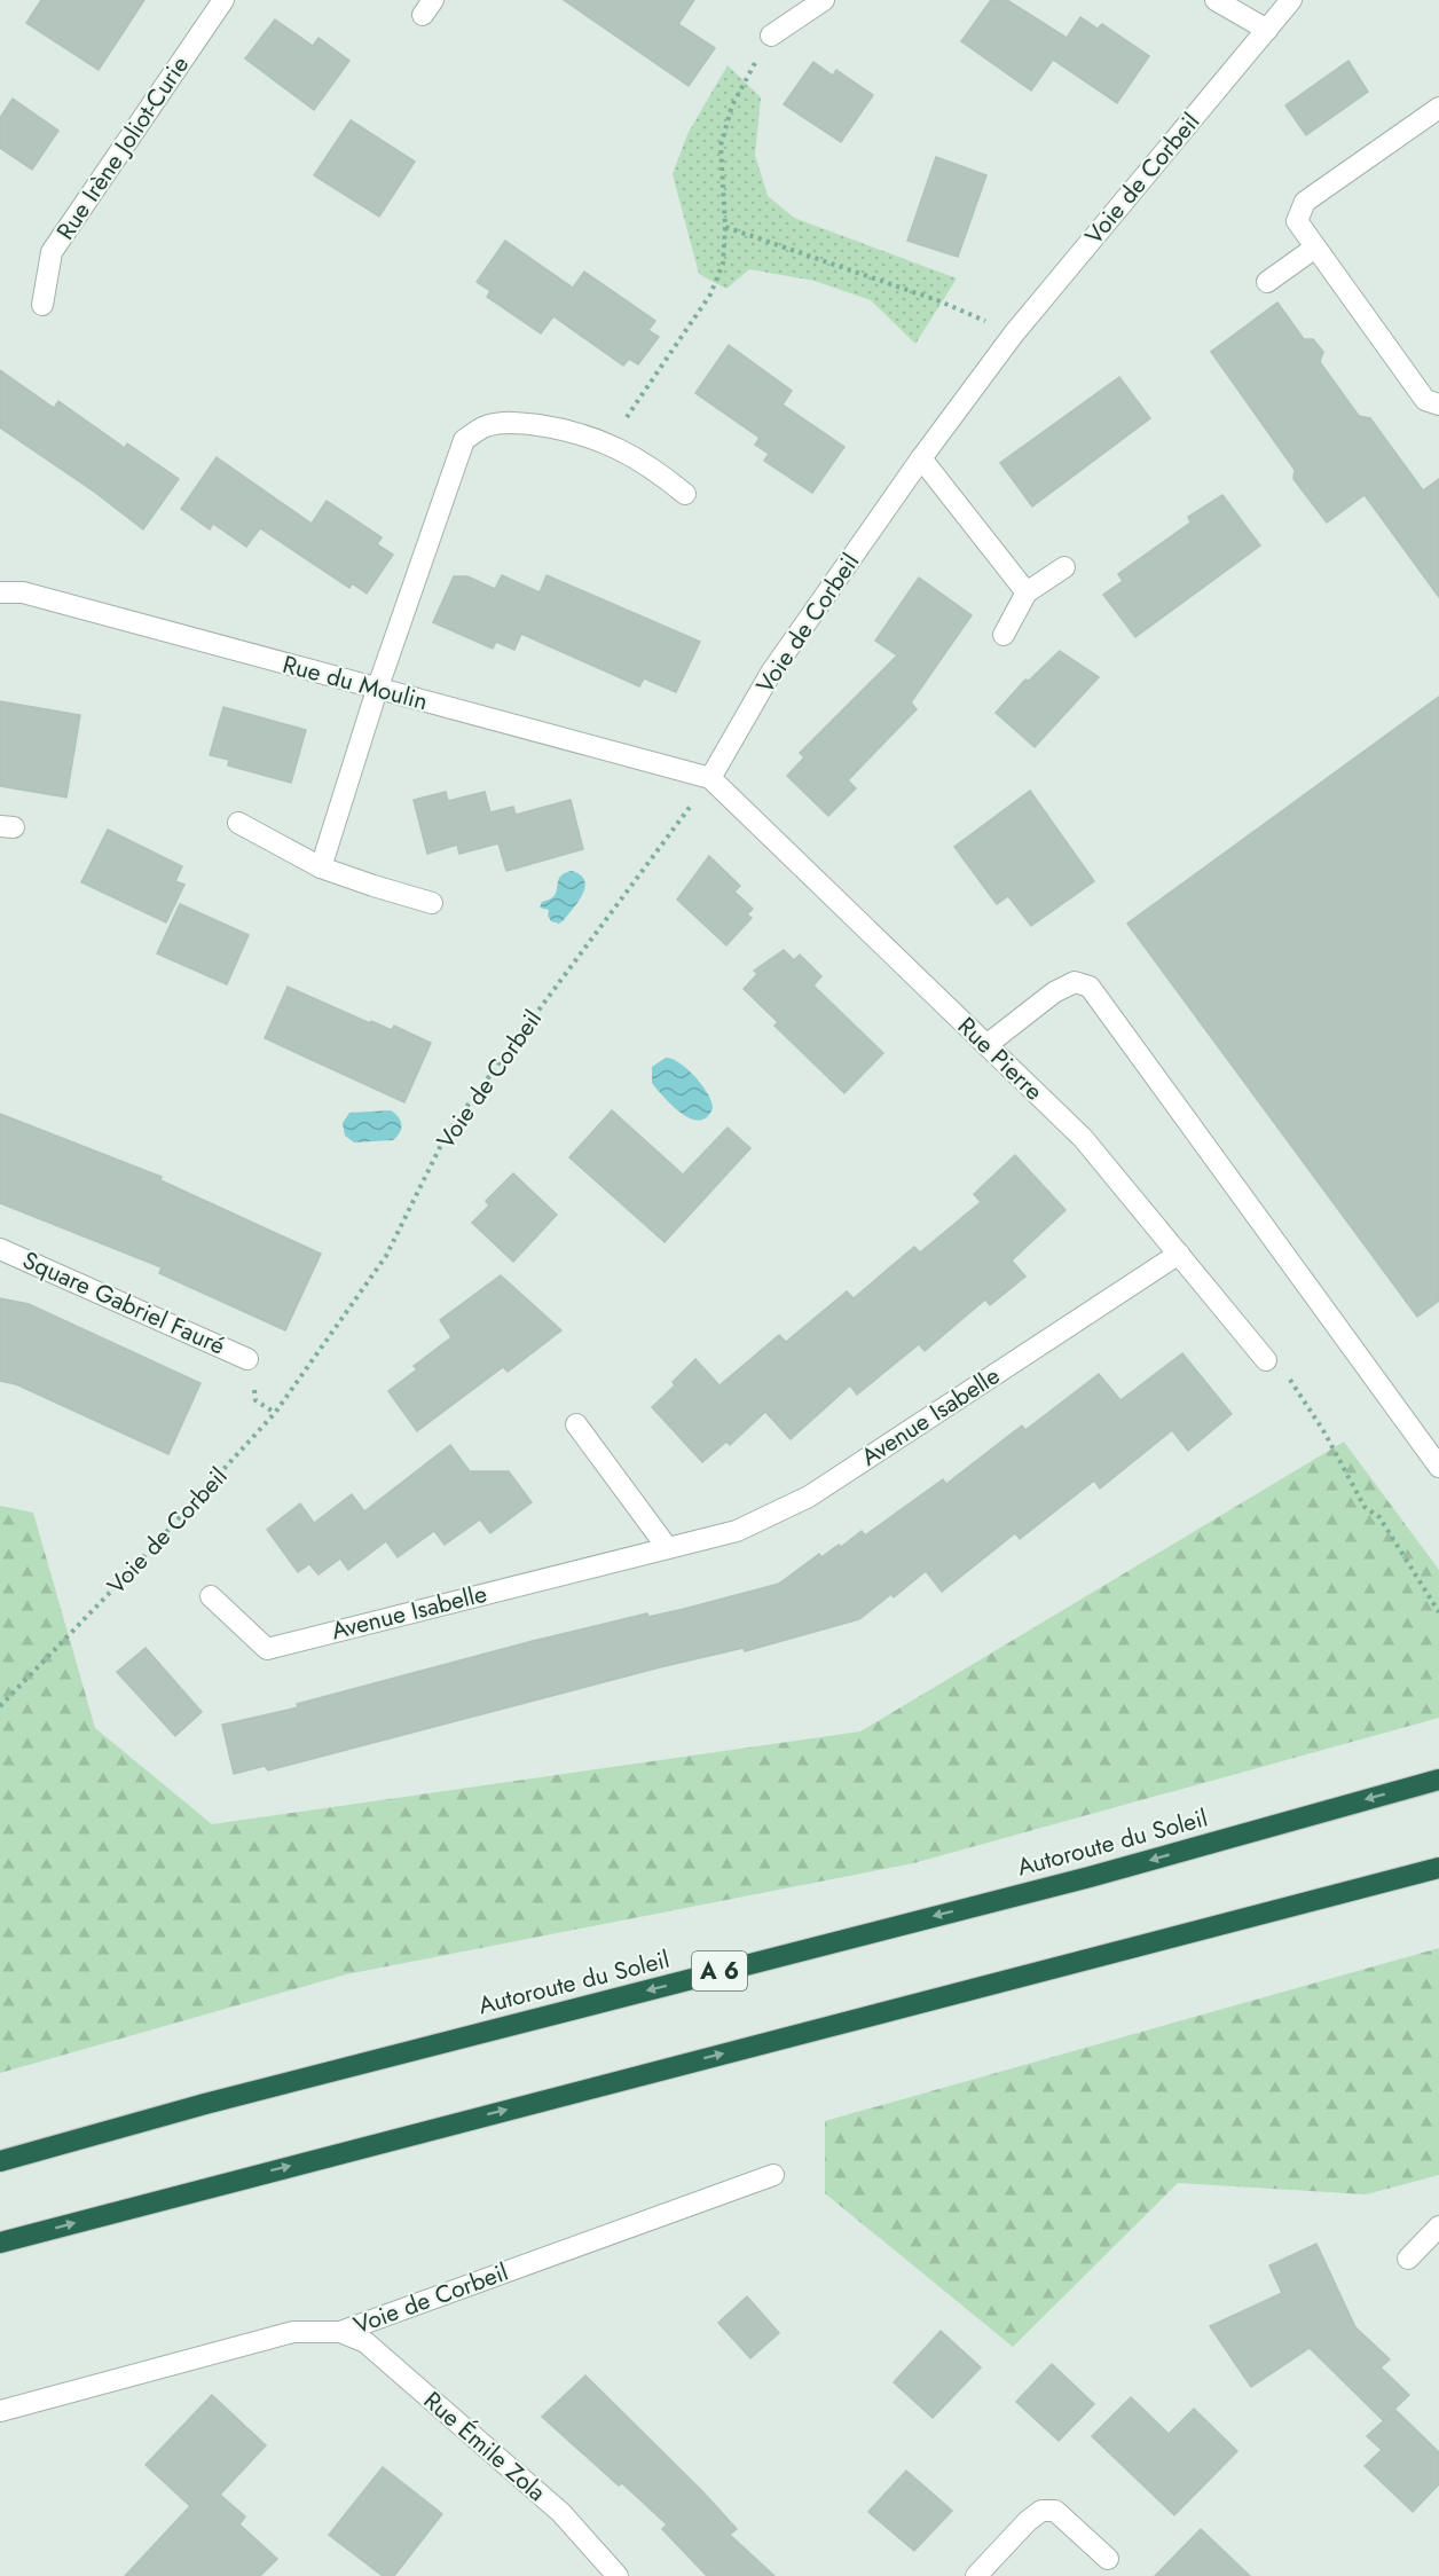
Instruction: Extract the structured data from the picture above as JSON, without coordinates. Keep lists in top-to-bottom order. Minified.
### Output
{"streets":{"highway":["Autoroute du Soleil","A 6"],"street":["Rue Irène Joliot-Curie","Voie de Corbeil","Rue du Moulin","Rue Pierre","Square Gabriel Fauré","Avenue Isabelle","Rue Émile Zola"]},"crossings":[["Voie de Corbeil","Rue du Moulin"],["Voie de Corbeil","Rue Pierre"],["Voie de Corbeil","Rue Émile Zola"],["Rue du Moulin","Rue Pierre"],["Rue Pierre","Avenue Isabelle"]]}
